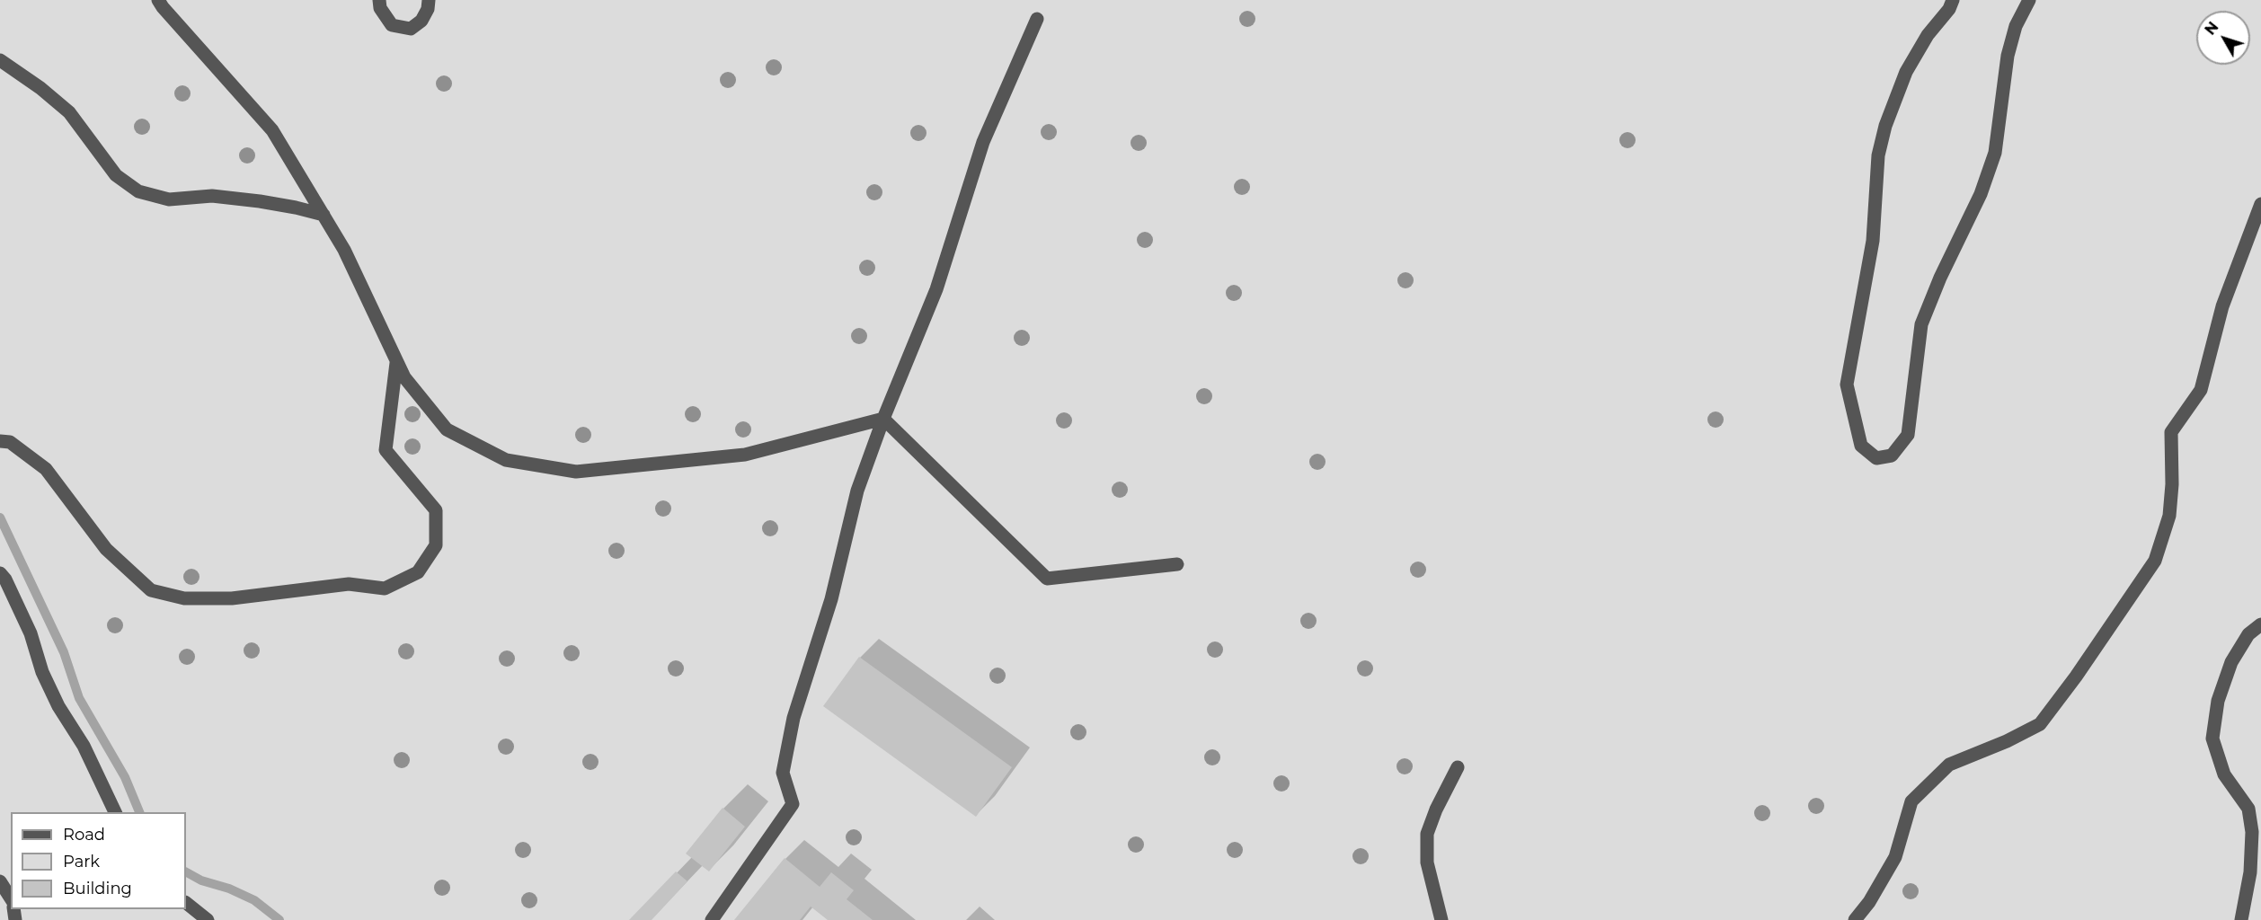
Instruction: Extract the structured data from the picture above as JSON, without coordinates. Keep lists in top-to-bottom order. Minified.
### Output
{"legend":["Road","Park","Building"],"north":"top left"}
